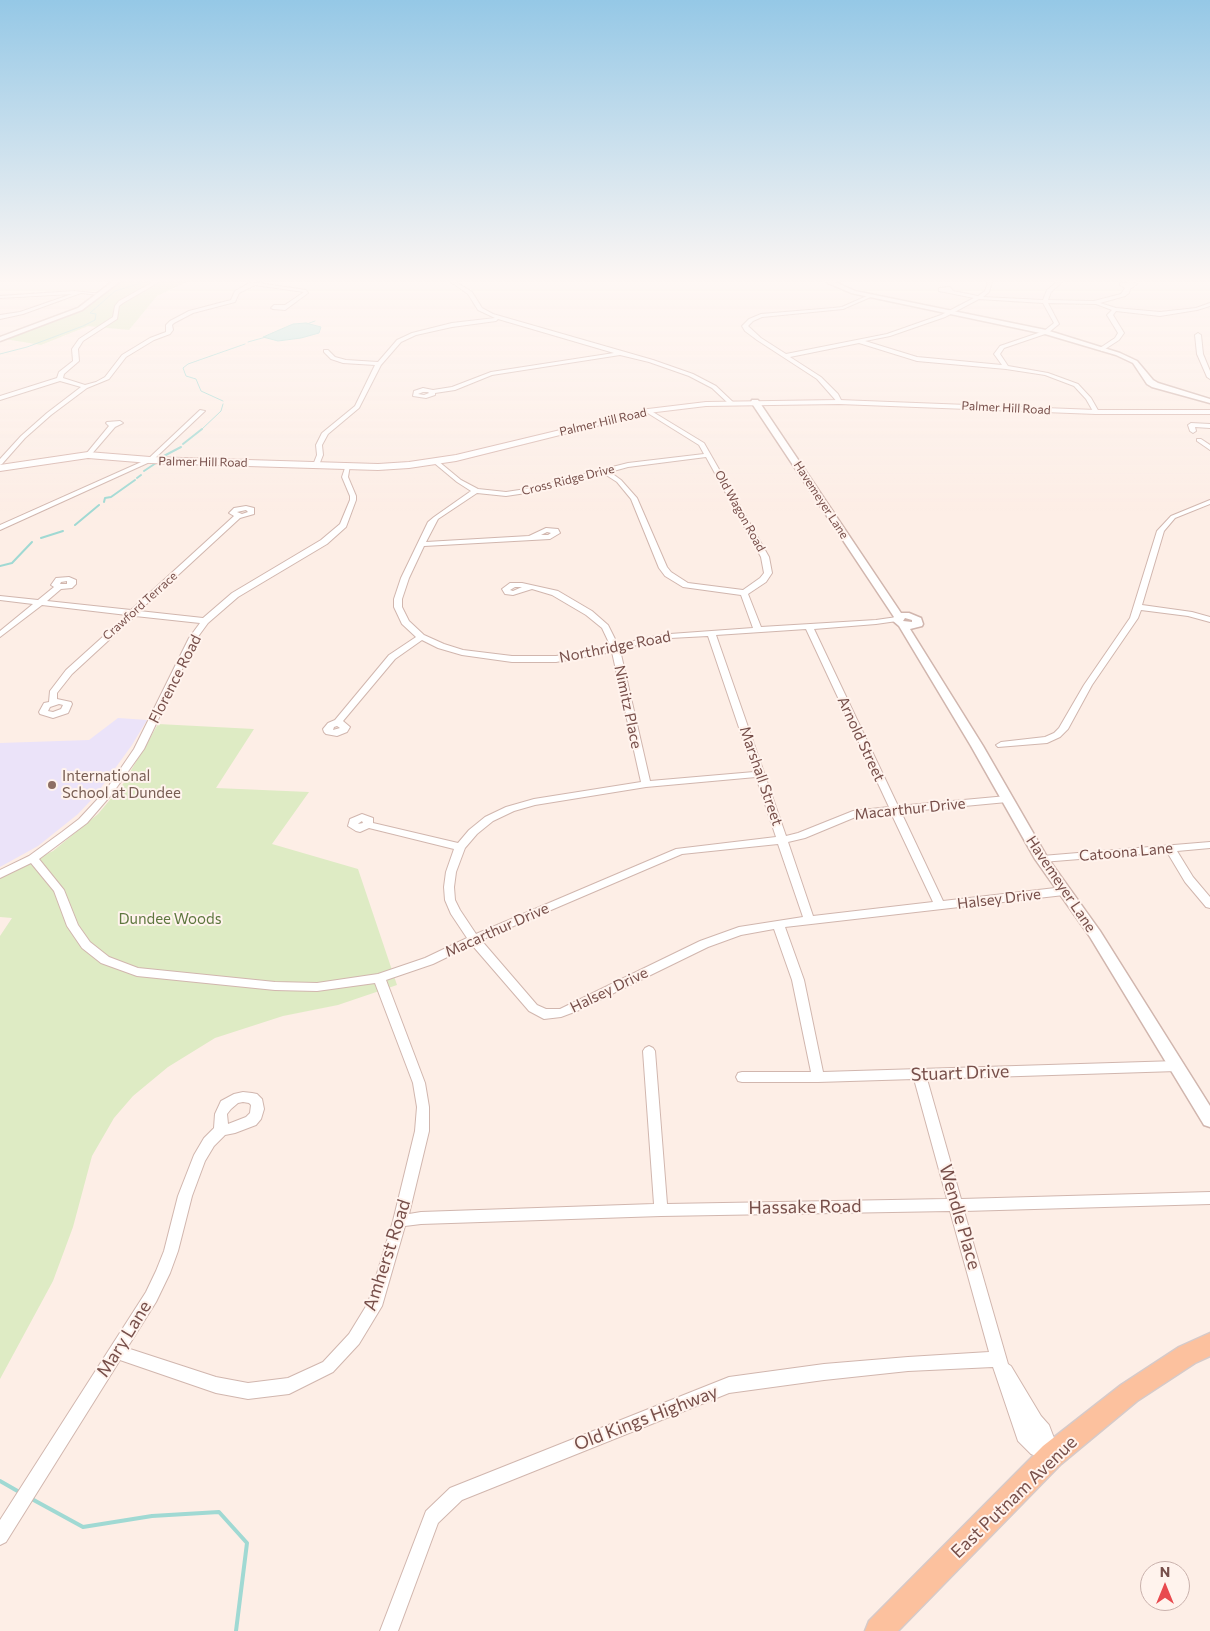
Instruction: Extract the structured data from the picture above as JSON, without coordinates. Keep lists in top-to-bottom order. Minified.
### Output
{"streets":{"main road":["Palmer Hill Road","East Putnam Avenue"],"street":["Cross Ridge Drive","Havemeyer Lane","Old Wagon Road","Crawford Terrace","Northridge Road","Florence Road","Nimitz Place","Arnold Street","Marshall Street","Macarthur Drive","Catoona Lane","Halsey Drive","Stuart Drive","Hassake Road","Wendle Place","Amherst Road","Mary Lane","Old Kings Highway"]},"crossings":[["Palmer Hill Road","Havemeyer Lane"],["Palmer Hill Road","Old Wagon Road"],["Palmer Hill Road","Florence Road"],["Cross Ridge Drive","Old Wagon Road"],["Cross Ridge Drive","Northridge Road"],["Havemeyer Lane","Northridge Road"],["Havemeyer Lane","Macarthur Drive"],["Havemeyer Lane","Catoona Lane"],["Havemeyer Lane","Halsey Drive"],["Havemeyer Lane","Stuart Drive"],["Northridge Road","Nimitz Place"],["Northridge Road","Arnold Street"],["Northridge Road","Marshall Street"],["Florence Road","Macarthur Drive"],["Nimitz Place","Halsey Drive"],["Arnold Street","Macarthur Drive"],["Arnold Street","Halsey Drive"],["Marshall Street","Macarthur Drive"],["Marshall Street","Halsey Drive"],["Macarthur Drive","Halsey Drive"],["Macarthur Drive","Amherst Road"],["Stuart Drive","Wendle Place"],["Hassake Road","Wendle Place"],["Hassake Road","Amherst Road"],["Wendle Place","Old Kings Highway"],["Wendle Place","East Putnam Avenue"],["Amherst Road","Mary Lane"]],"parks":["Dundee Woods"],"places":["International School at Dundee"],"north":"top"}
